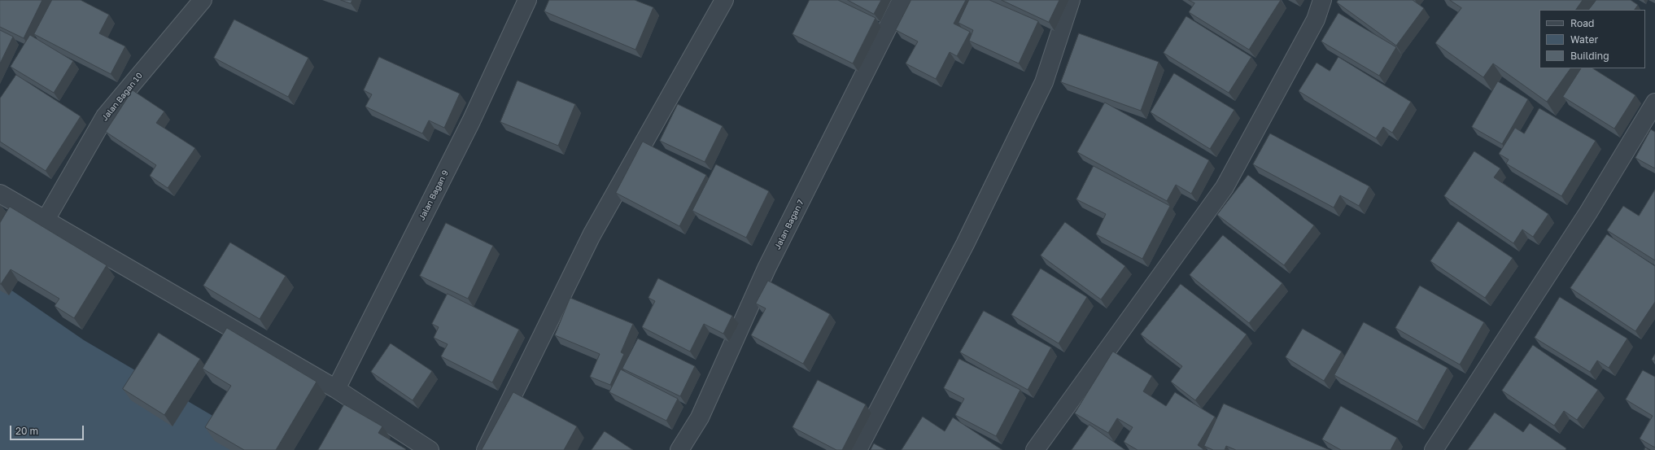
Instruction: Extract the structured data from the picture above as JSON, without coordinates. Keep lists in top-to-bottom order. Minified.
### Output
{"streets":{"street":["Jalan Bagan 10","Jalan Bagan 9","Jalan Bagan 7"]},"legend":["Road","Water","Building"],"scale_bar":"20 m"}
